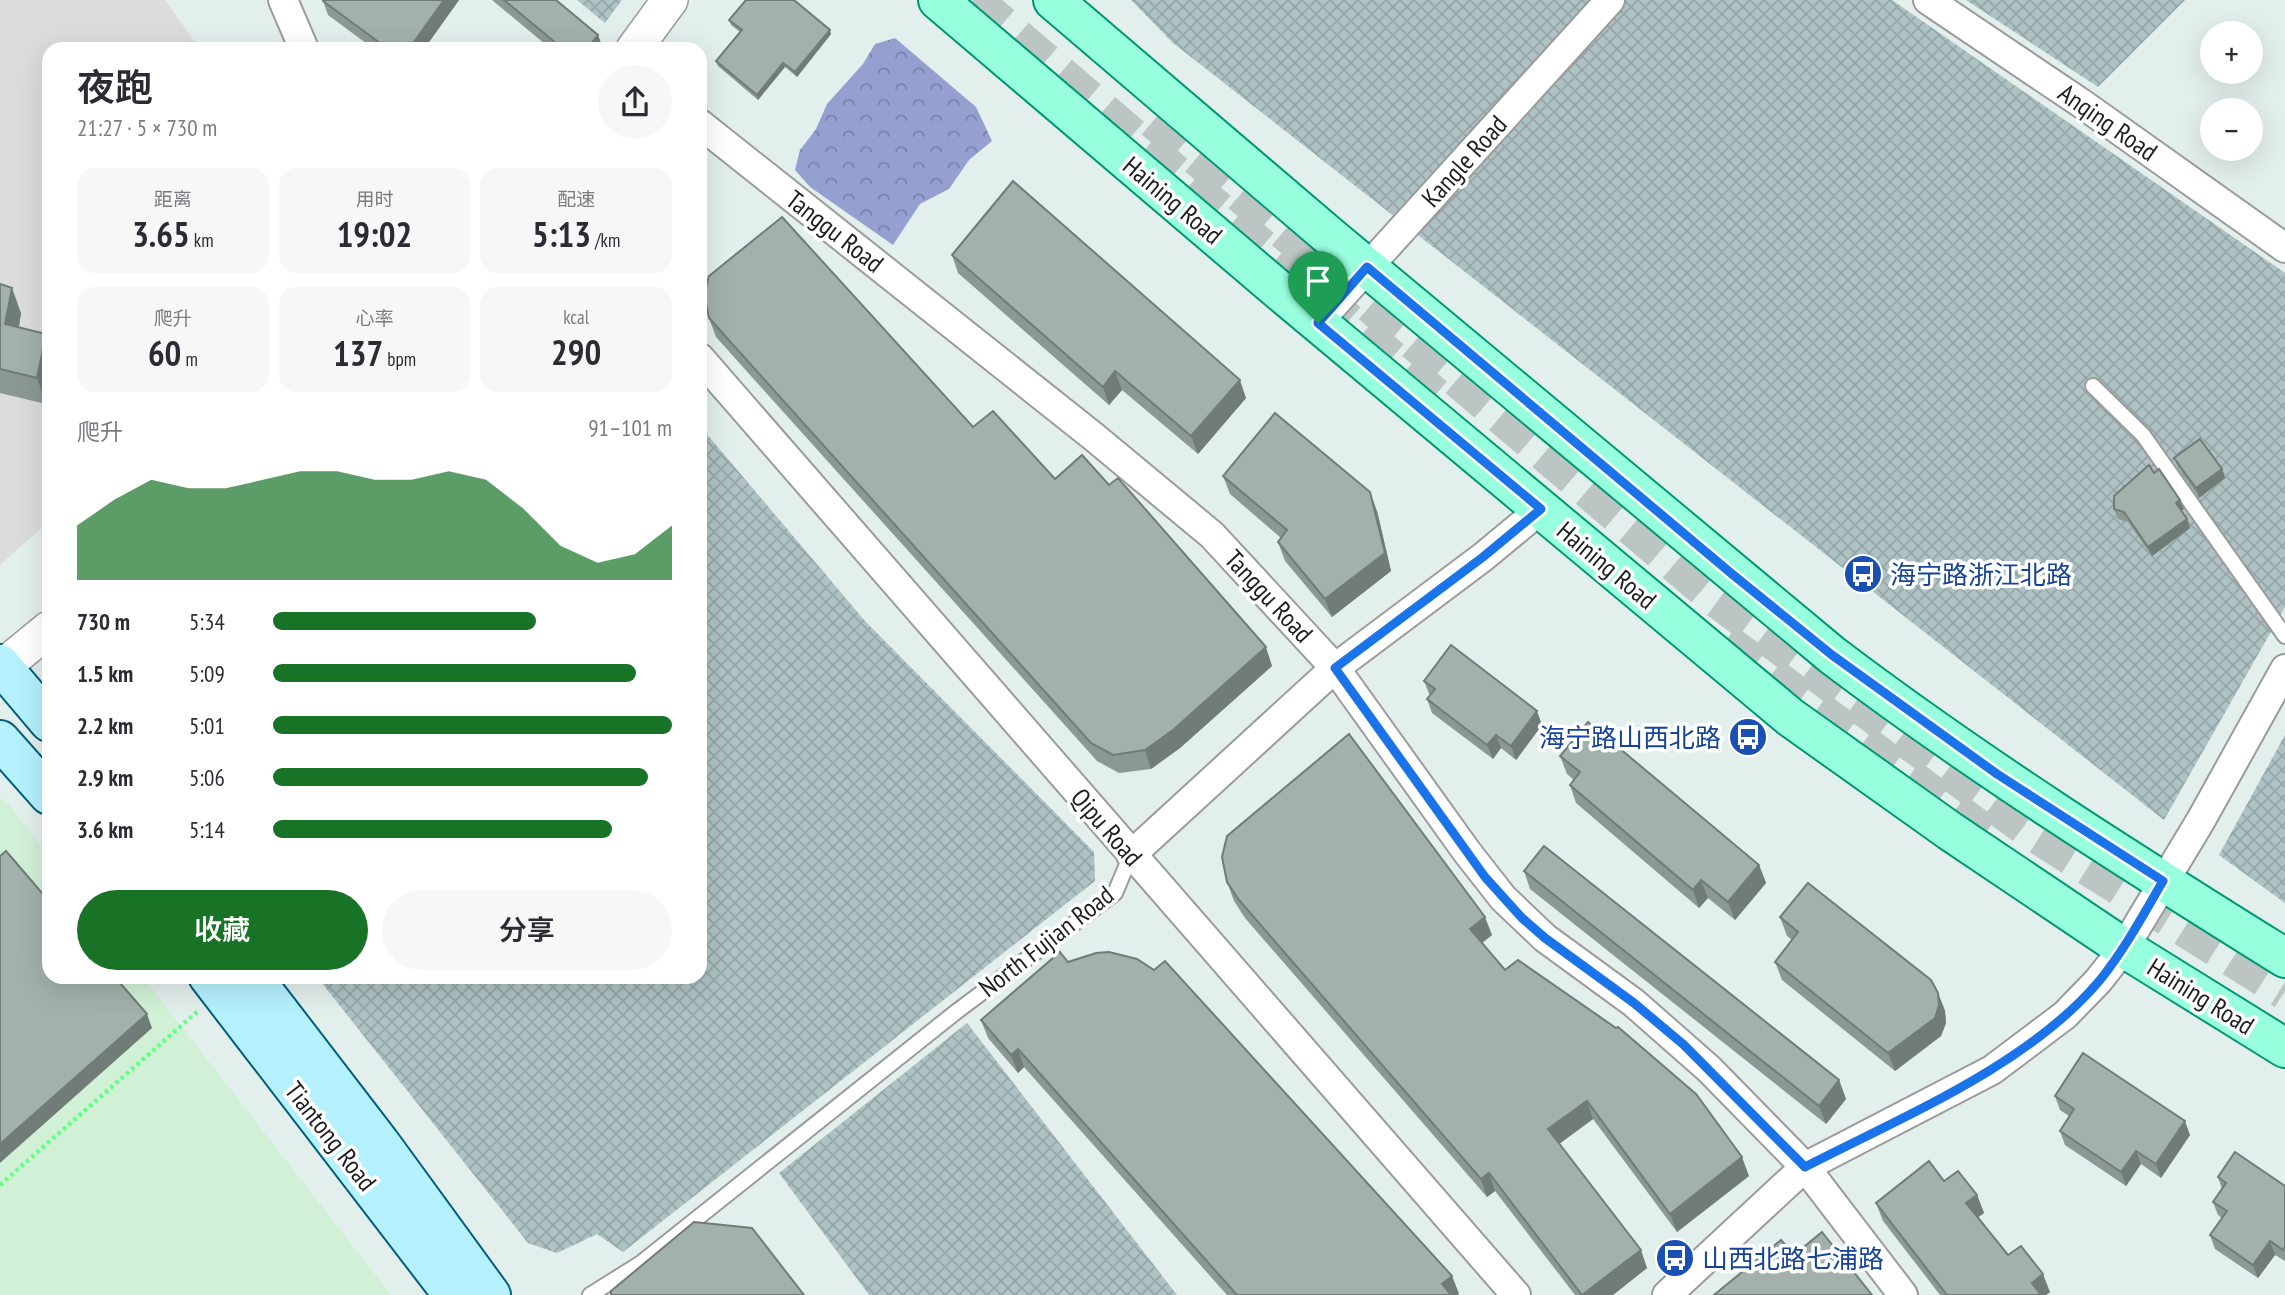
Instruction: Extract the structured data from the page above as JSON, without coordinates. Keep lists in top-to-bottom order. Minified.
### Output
{"streets":{"main road":["Haining Road","Tiantong Road"],"street":["Anqing Road","Kangle Road","Tanggu Road","Qipu Road","North Fujian Road"]},"crossings":[["Kangle Road","Haining Road"],["Haining Road","North Fujian Road"],["Tanggu Road","North Fujian Road"],["Qipu Road","North Fujian Road"]],"places":{"bus stop":["海宁路浙江北路","海宁路山西北路","山西北路七浦路"]},"page":{"map_buttons":["+","−"],"heading":["夜跑","21:27 · 5 × 730 m"],"stats":[["距离","3.65 km"],["用时","19:02"],["配速","5:13 /km"],["爬升","60 m"],["心率","137 bpm"],["kcal","290"]],"chart":["爬升","91–101 m"],"list":[{"name":"730 m","note":"5:34"},{"name":"1.5 km","note":"5:09"},{"name":"2.2 km","note":"5:01"},{"name":"2.9 km","note":"5:06"},{"name":"3.6 km","note":"5:14"}],"buttons":["收藏","分享"]}}
